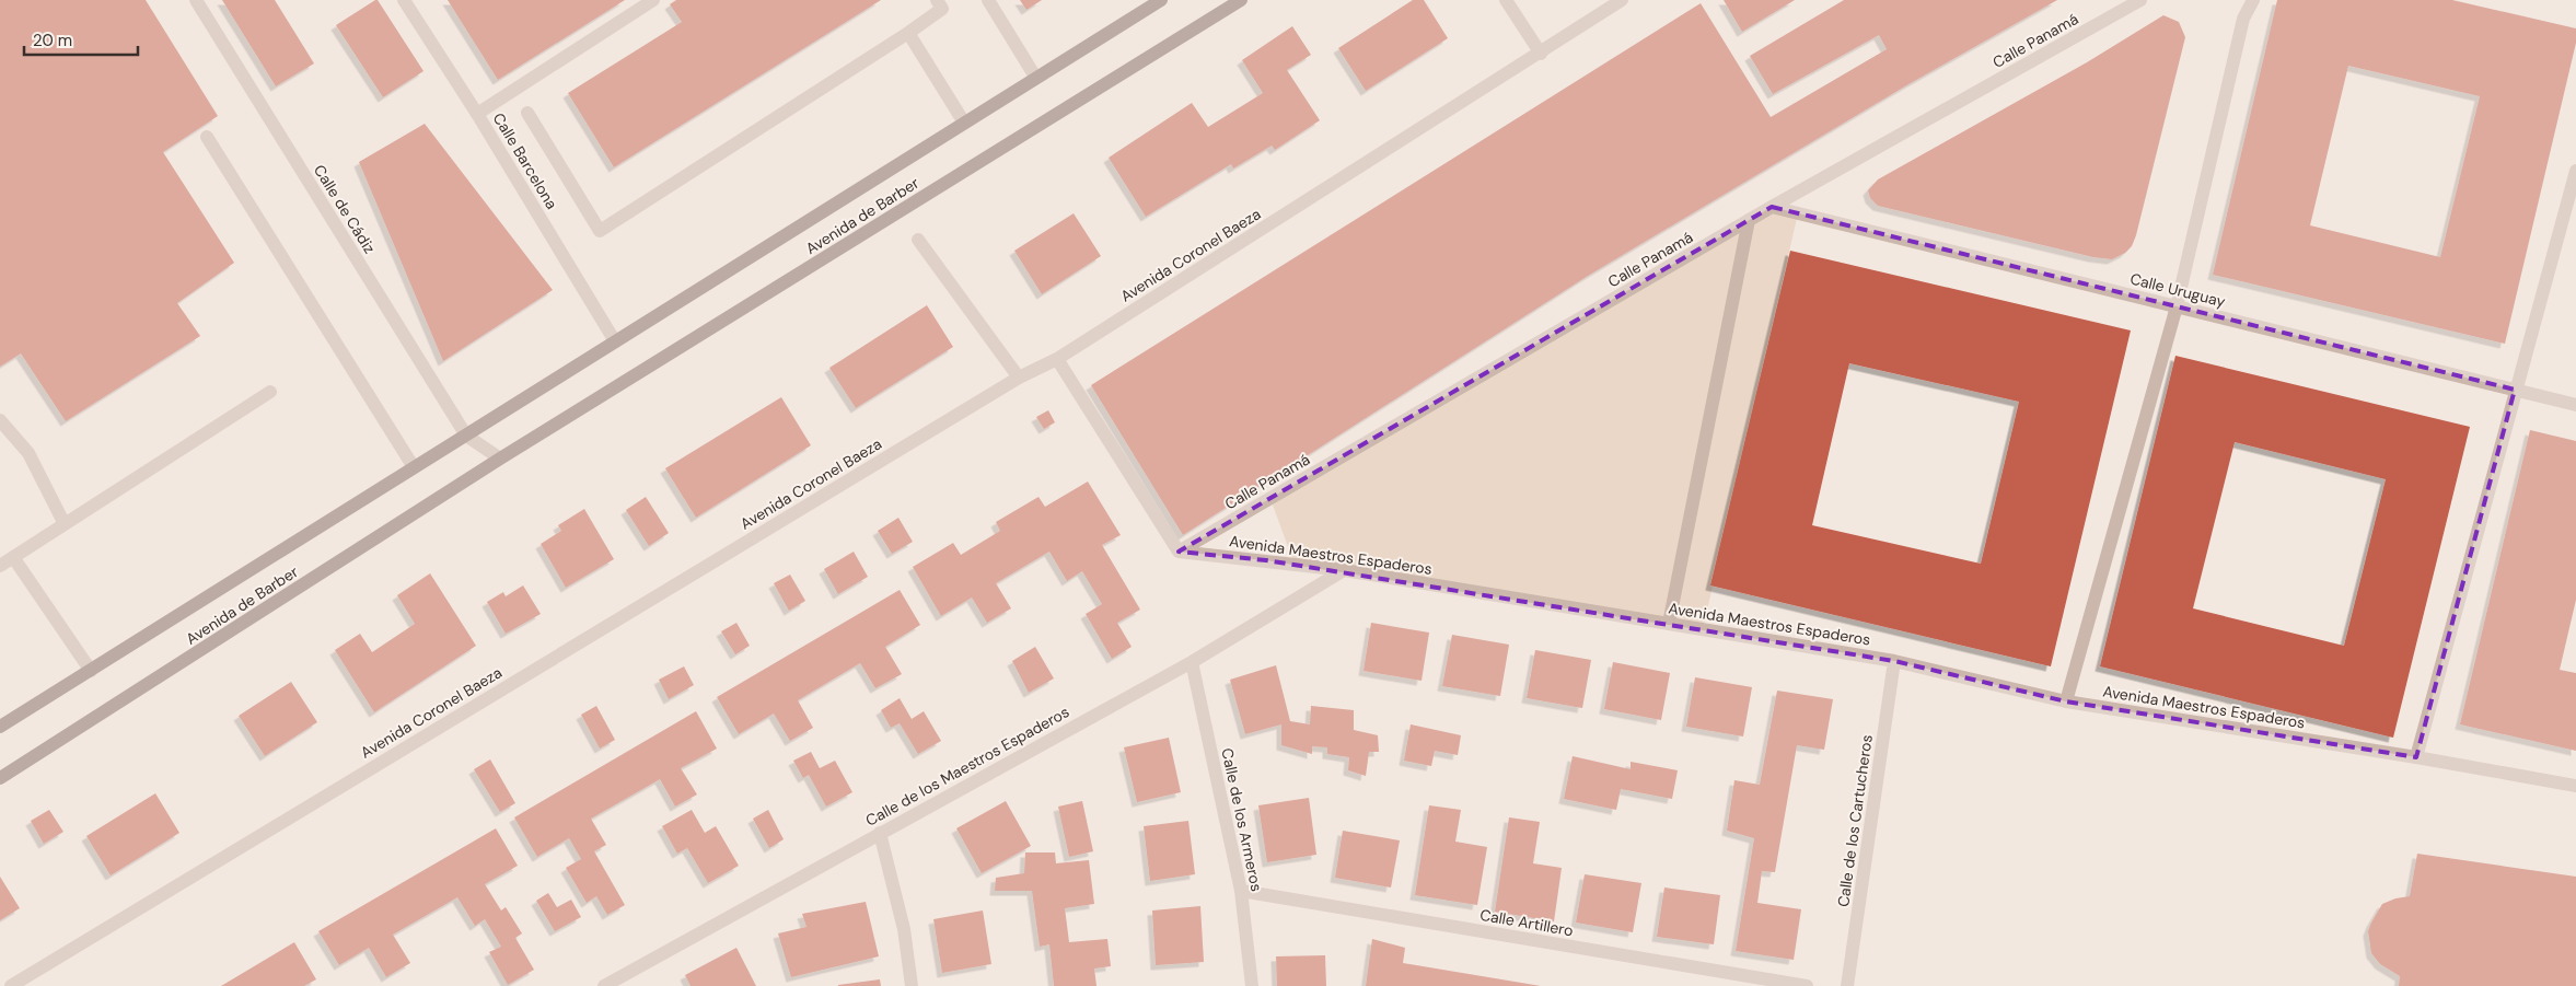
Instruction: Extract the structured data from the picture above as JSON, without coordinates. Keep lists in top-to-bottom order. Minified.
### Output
{"streets":{"main road":["Avenida de Barber"],"street":["Calle Panamá","Calle Barcelona","Calle de Cádiz","Avenida Coronel Baeza","Calle Uruguay","Avenida Maestros Espaderos","Calle de los Maestros Espaderos","Calle de los Armeros","Calle de los Cartucheros","Calle Artillero"]},"crossings":[["Calle Panamá","Calle Uruguay"],["Calle Panamá","Avenida Maestros Espaderos"],["Calle Barcelona","Avenida de Barber"],["Calle de Cádiz","Avenida de Barber"],["Avenida Maestros Espaderos","Calle de los Maestros Espaderos"],["Avenida Maestros Espaderos","Calle de los Cartucheros"],["Calle de los Maestros Espaderos","Calle de los Armeros"],["Calle de los Armeros","Calle Artillero"]],"scale_bar":"20 m"}
